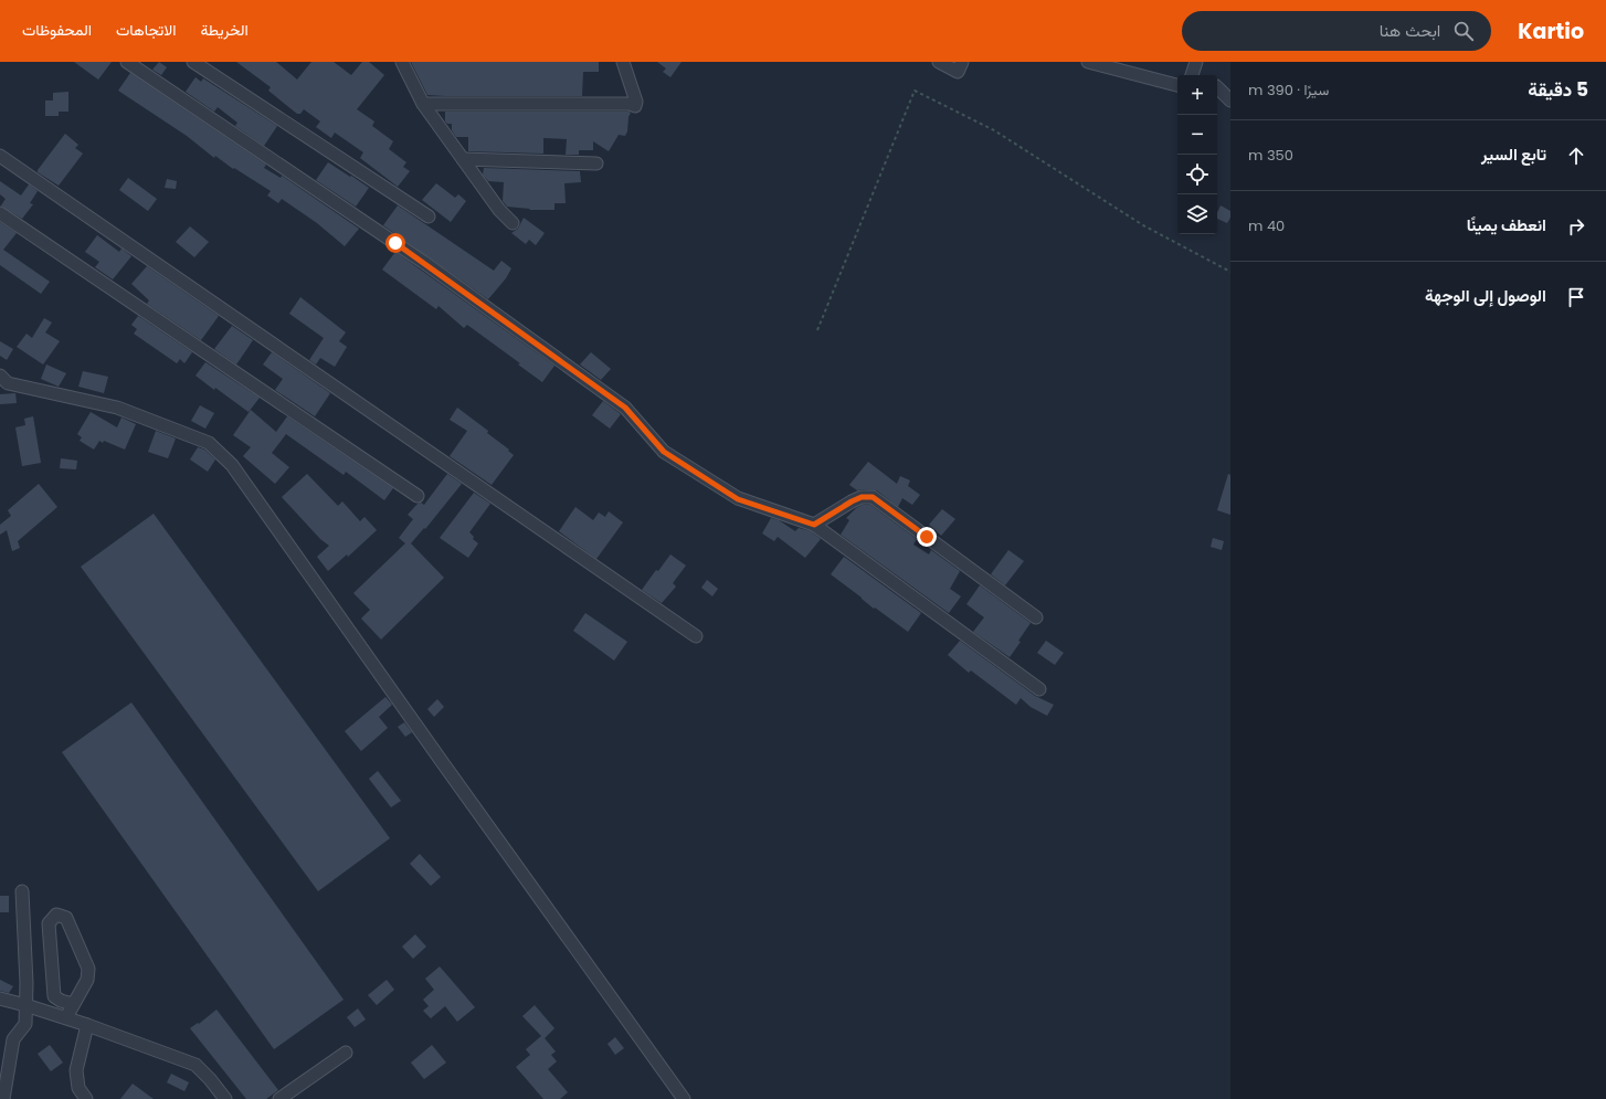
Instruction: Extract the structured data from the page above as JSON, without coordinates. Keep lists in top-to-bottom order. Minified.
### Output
{"page":{"header":"Kartio","search":"ابحث هنا","nav":["الخريطة","الاتجاهات","المحفوظات"],"heading":["5 دقيقة","سيرًا · 390 m"],"map_buttons":["+","−"],"list":[["تابع السير","350 m"],["انعطف يمينًا","40 m"],"الوصول إلى الوجهة"]}}
